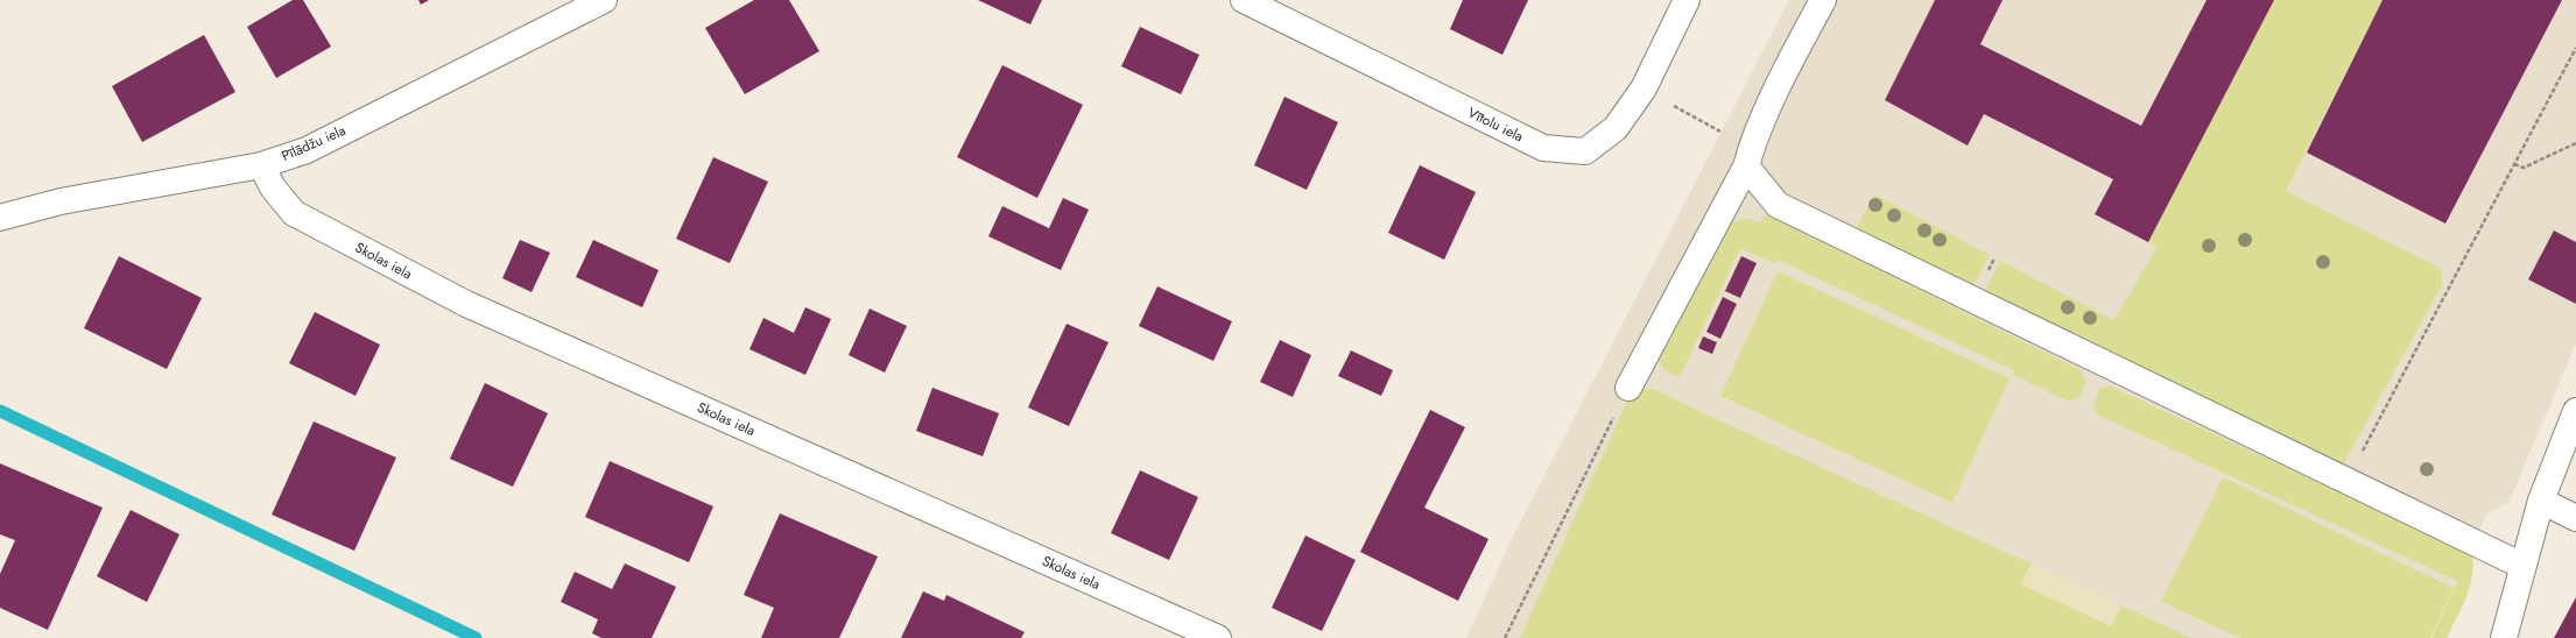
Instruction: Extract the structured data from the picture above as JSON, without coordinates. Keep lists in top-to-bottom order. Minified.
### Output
{"streets":{"street":["Vītolu iela","Pīlādžu iela","Skolas iela"]},"crossings":[["Pīlādžu iela","Skolas iela"]]}
